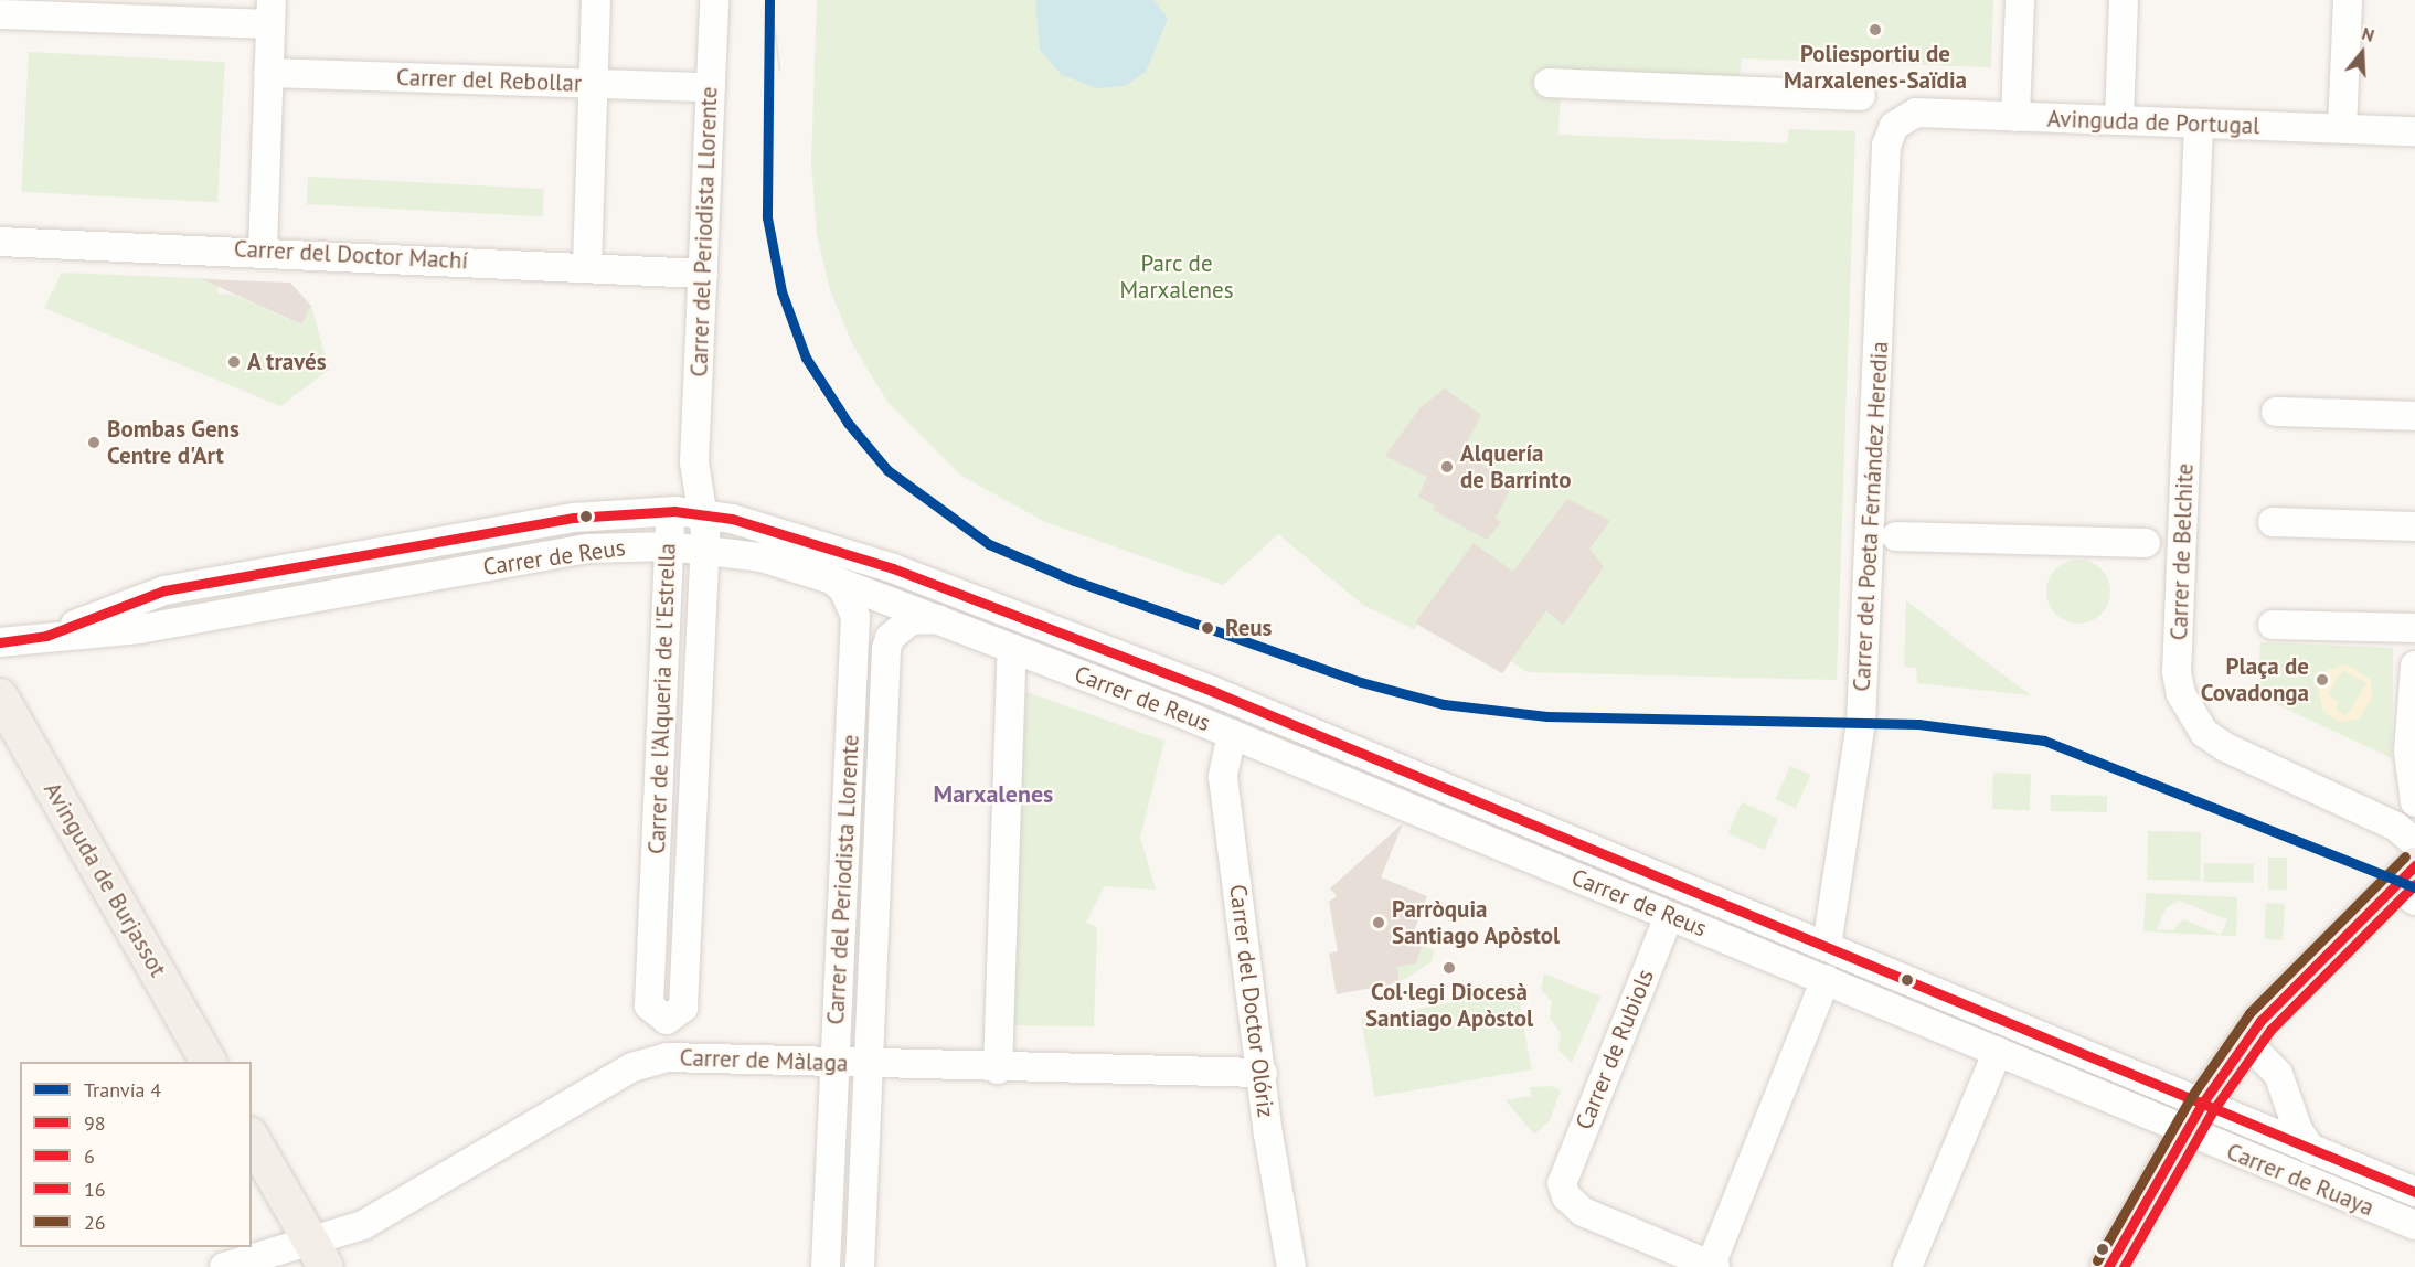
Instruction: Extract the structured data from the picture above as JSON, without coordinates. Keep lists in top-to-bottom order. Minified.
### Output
{"streets":{"main road":["Avinguda de Burjassot"],"street":["Carrer del Rebollar","Avinguda de Portugal","Carrer del Periodista Llorente","Carrer del Doctor Machí","Carrer del Poeta Fernández Heredia","Carrer de Belchite","Carrer de Reus","Carrer de l'Alqueria de l'Estrella","Carrer del Doctor Olóriz","Carrer de Rubiols","Carrer de Màlaga","Carrer de Ruaya"]},"crossings":[["Carrer del Rebollar","Carrer del Periodista Llorente"],["Avinguda de Portugal","Carrer del Poeta Fernández Heredia"],["Avinguda de Portugal","Carrer de Belchite"],["Carrer del Periodista Llorente","Carrer del Doctor Machí"],["Carrer del Periodista Llorente","Carrer de Reus"],["Carrer del Periodista Llorente","Carrer de l'Alqueria de l'Estrella"],["Carrer del Periodista Llorente","Carrer de Màlaga"],["Carrer del Poeta Fernández Heredia","Carrer de Reus"],["Carrer de Reus","Carrer de l'Alqueria de l'Estrella"],["Carrer de Reus","Carrer del Doctor Olóriz"],["Carrer de Reus","Carrer de Rubiols"],["Carrer de Reus","Carrer de Ruaya"],["Carrer del Doctor Olóriz","Carrer de Màlaga"]],"districts":["Marxalenes"],"parks":["Parc de Marxalenes"],"places":["Poliesportiu de Marxalenes-Saïdia","A través","Bombas Gens Centre d'Art","Alquería de Barrinto","Reus","Plaça de Covadonga","Parròquia Santiago Apòstol","Col·legi Diocesà Santiago Apòstol"],"lines":["tram line 4","transit line 98","transit line 26","transit line 6","transit line 16"],"legend":["Tranvía 4","98","6","16","26"],"north":"top"}
